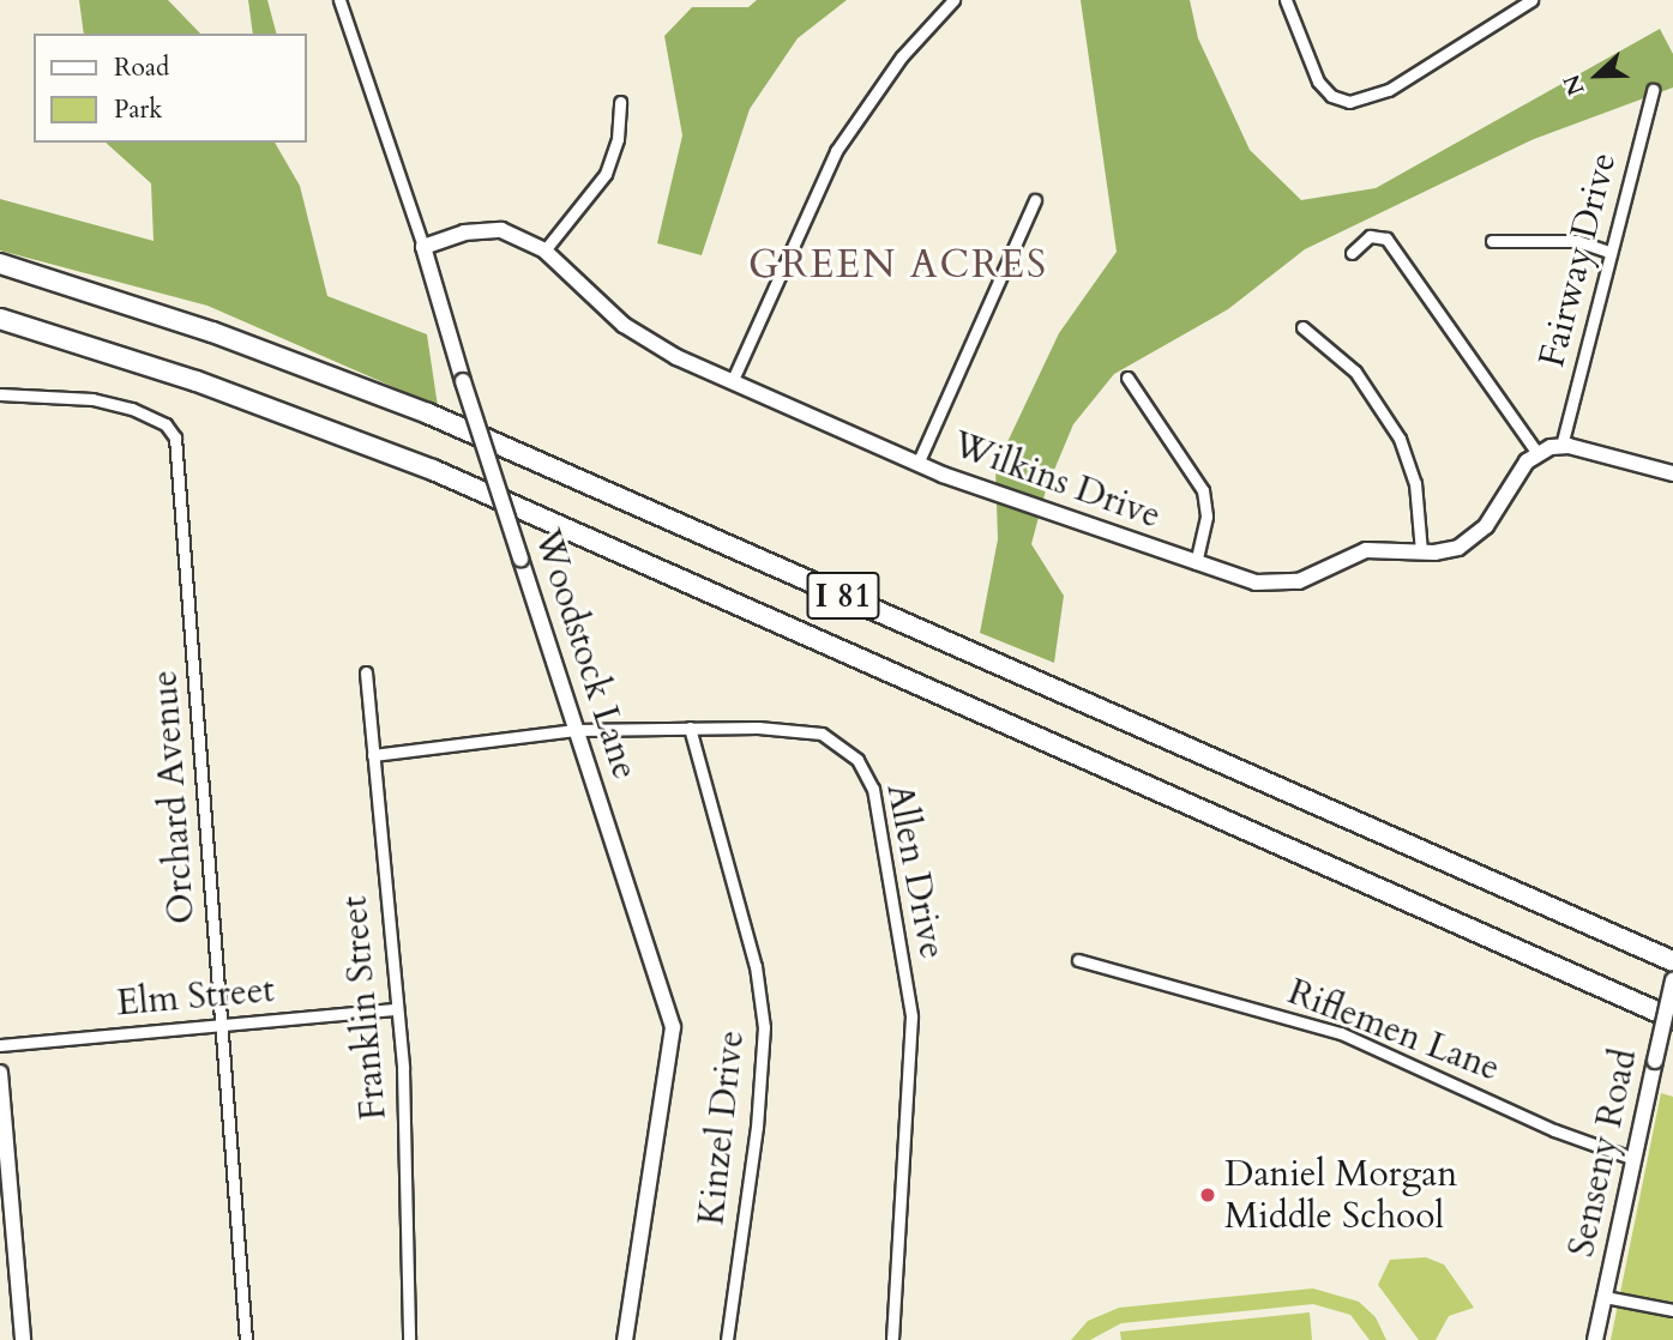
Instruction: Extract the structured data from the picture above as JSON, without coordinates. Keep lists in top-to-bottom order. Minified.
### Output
{"streets":{"highway":["I 81"],"street":["Fairway Drive","Wilkins Drive","Woodstock Lane","Orchard Avenue","Allen Drive","Elm Street","Franklin Street","Riflemen Lane","Kinzel Drive","Senseny Road"]},"crossings":[["Wilkins Drive","Woodstock Lane"],["Woodstock Lane","Allen Drive"],["Orchard Avenue","Elm Street"],["Allen Drive","Franklin Street"],["Allen Drive","Kinzel Drive"],["Elm Street","Franklin Street"],["Riflemen Lane","Senseny Road"]],"districts":["GREEN ACRES"],"places":["Daniel Morgan Middle School"],"legend":["Road","Park"],"north":"left"}
